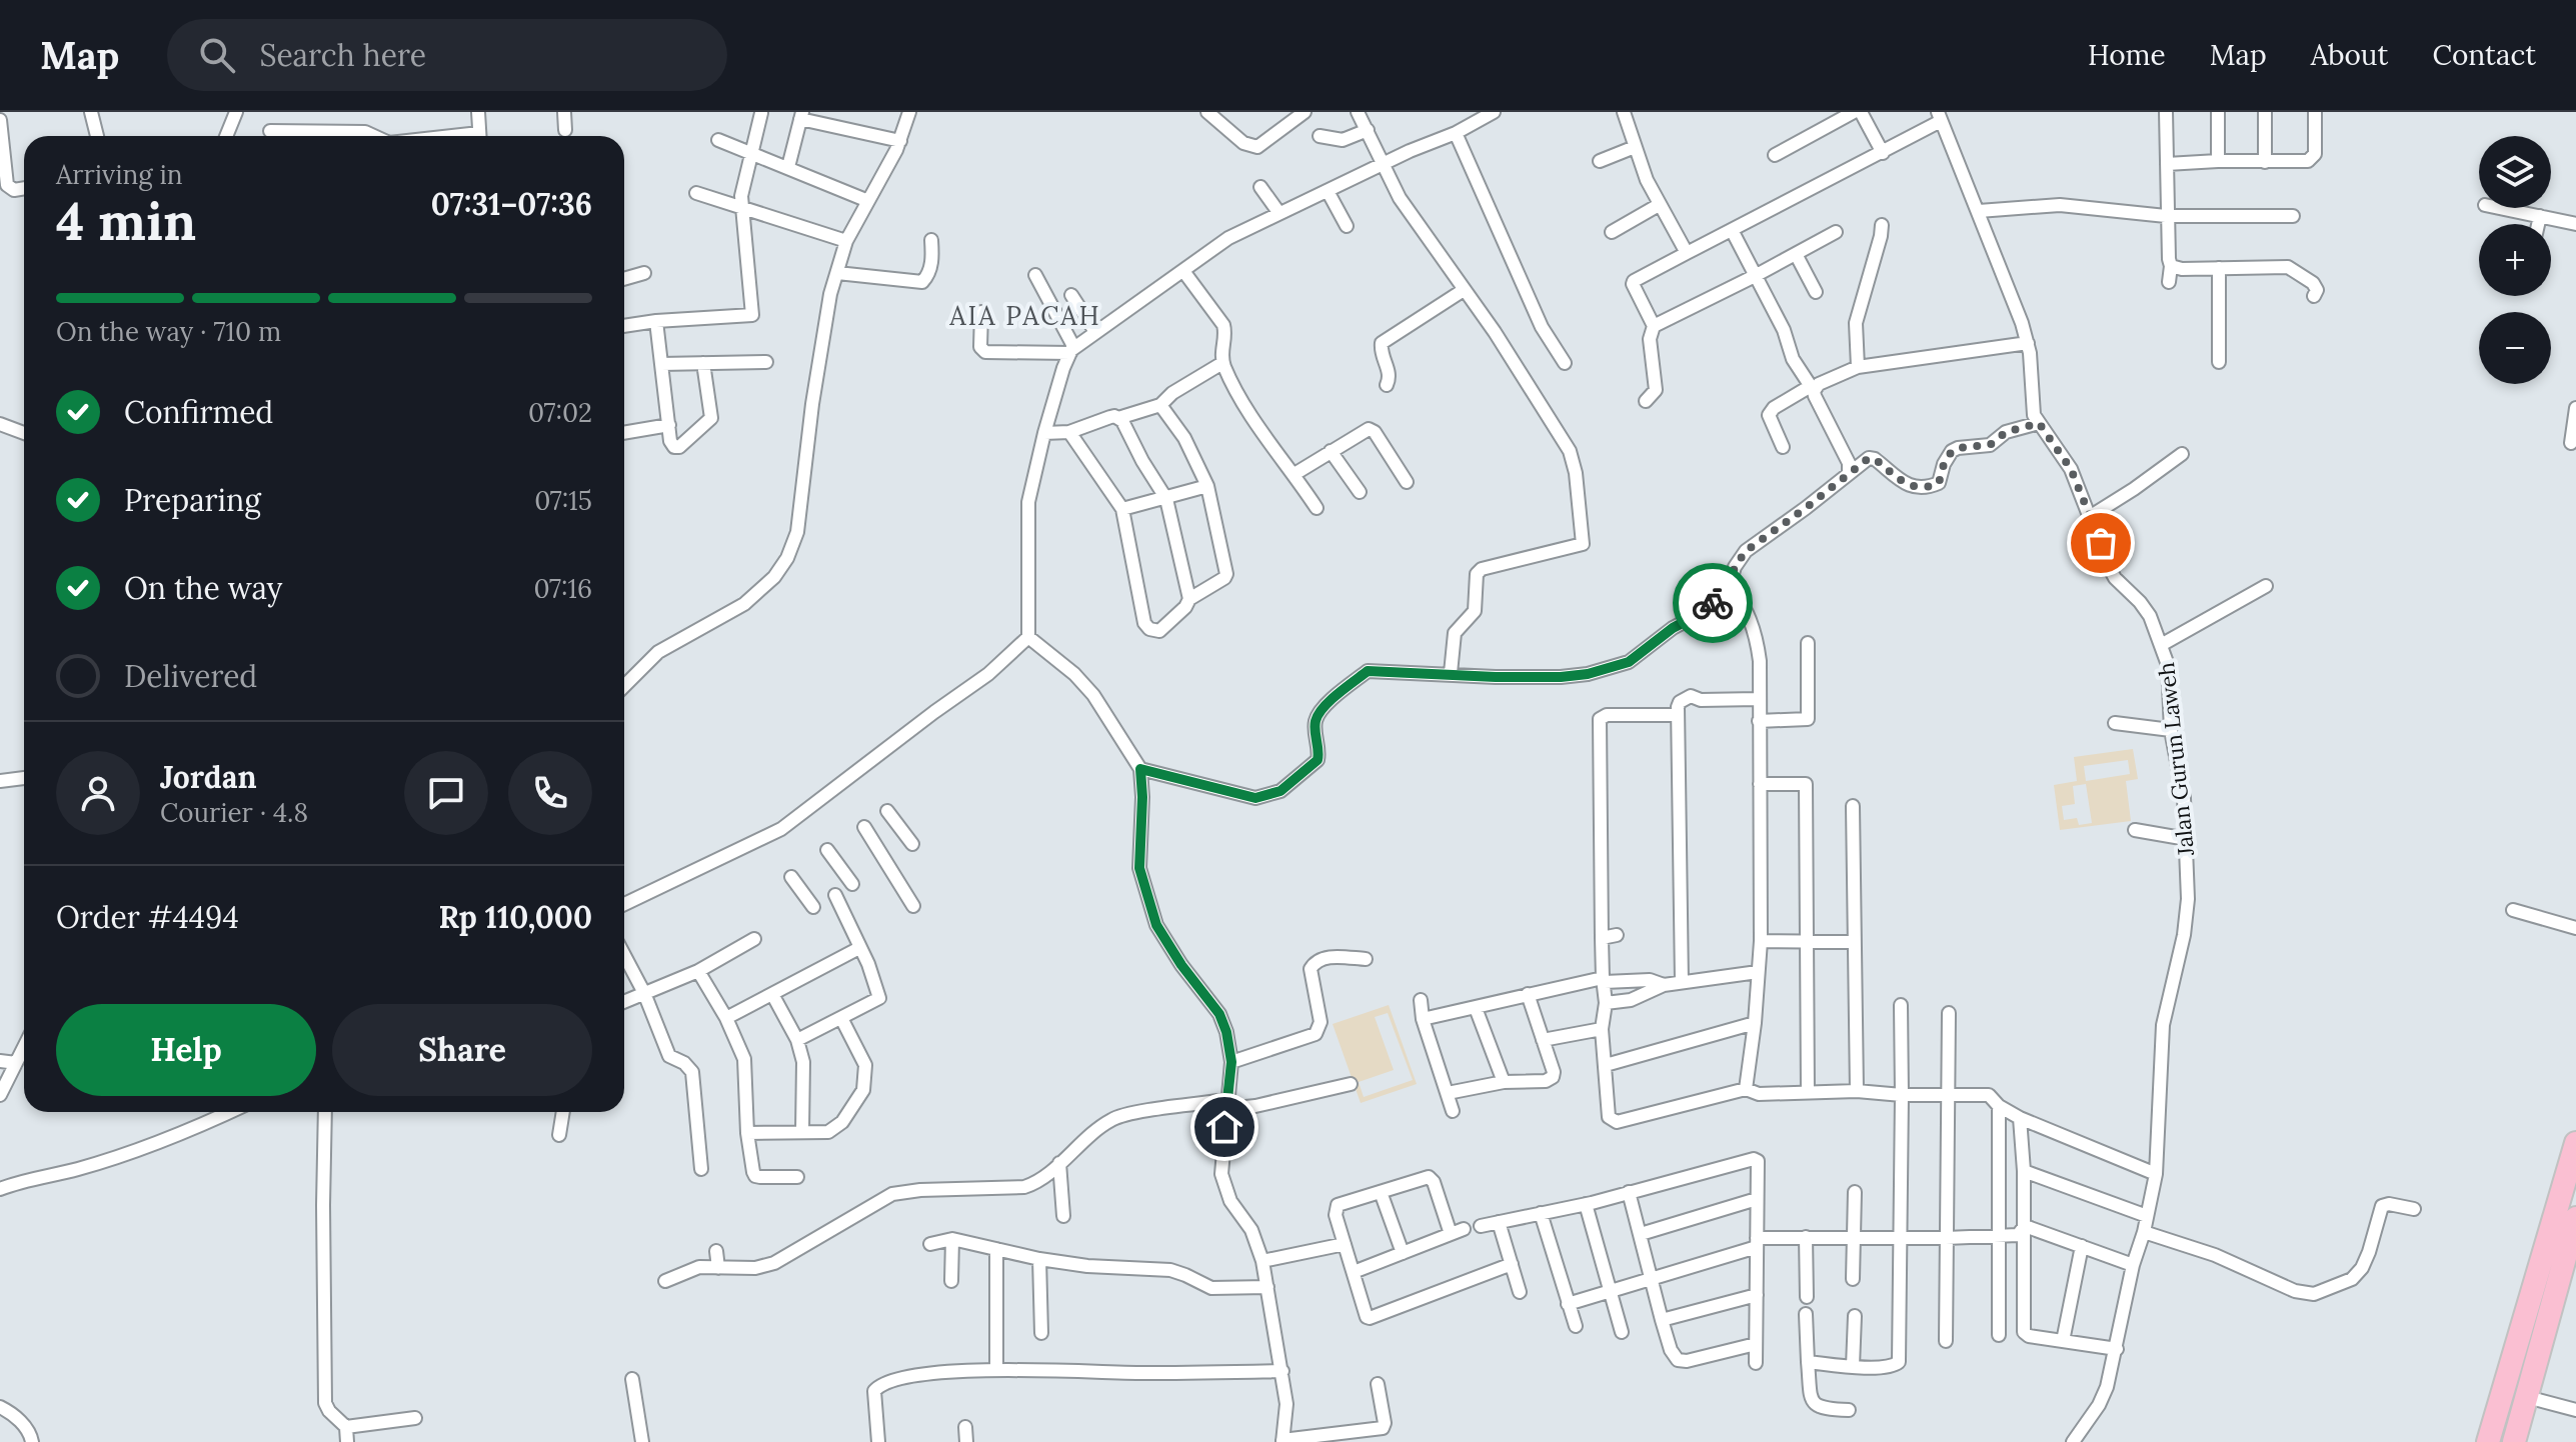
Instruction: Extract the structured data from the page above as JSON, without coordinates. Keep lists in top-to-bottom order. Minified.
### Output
{"streets":{"street":["Jalan Gurun Laweh"]},"districts":["AIA PACAH"],"page":{"header":"Map","search":"Search here","nav":["Home","Map","About","Contact"],"map_buttons":["+","−"],"heading":["4 min","Arriving in","07:31–07:36"],"panel":["Jordan","Courier · 4.8","Order #4494","Rp 110,000"],"bar":"On the way · 710 m","list":[["Confirmed","07:02"],["Preparing","07:15"],["On the way","07:16"],"Delivered"],"buttons":["Help","Share"]}}
